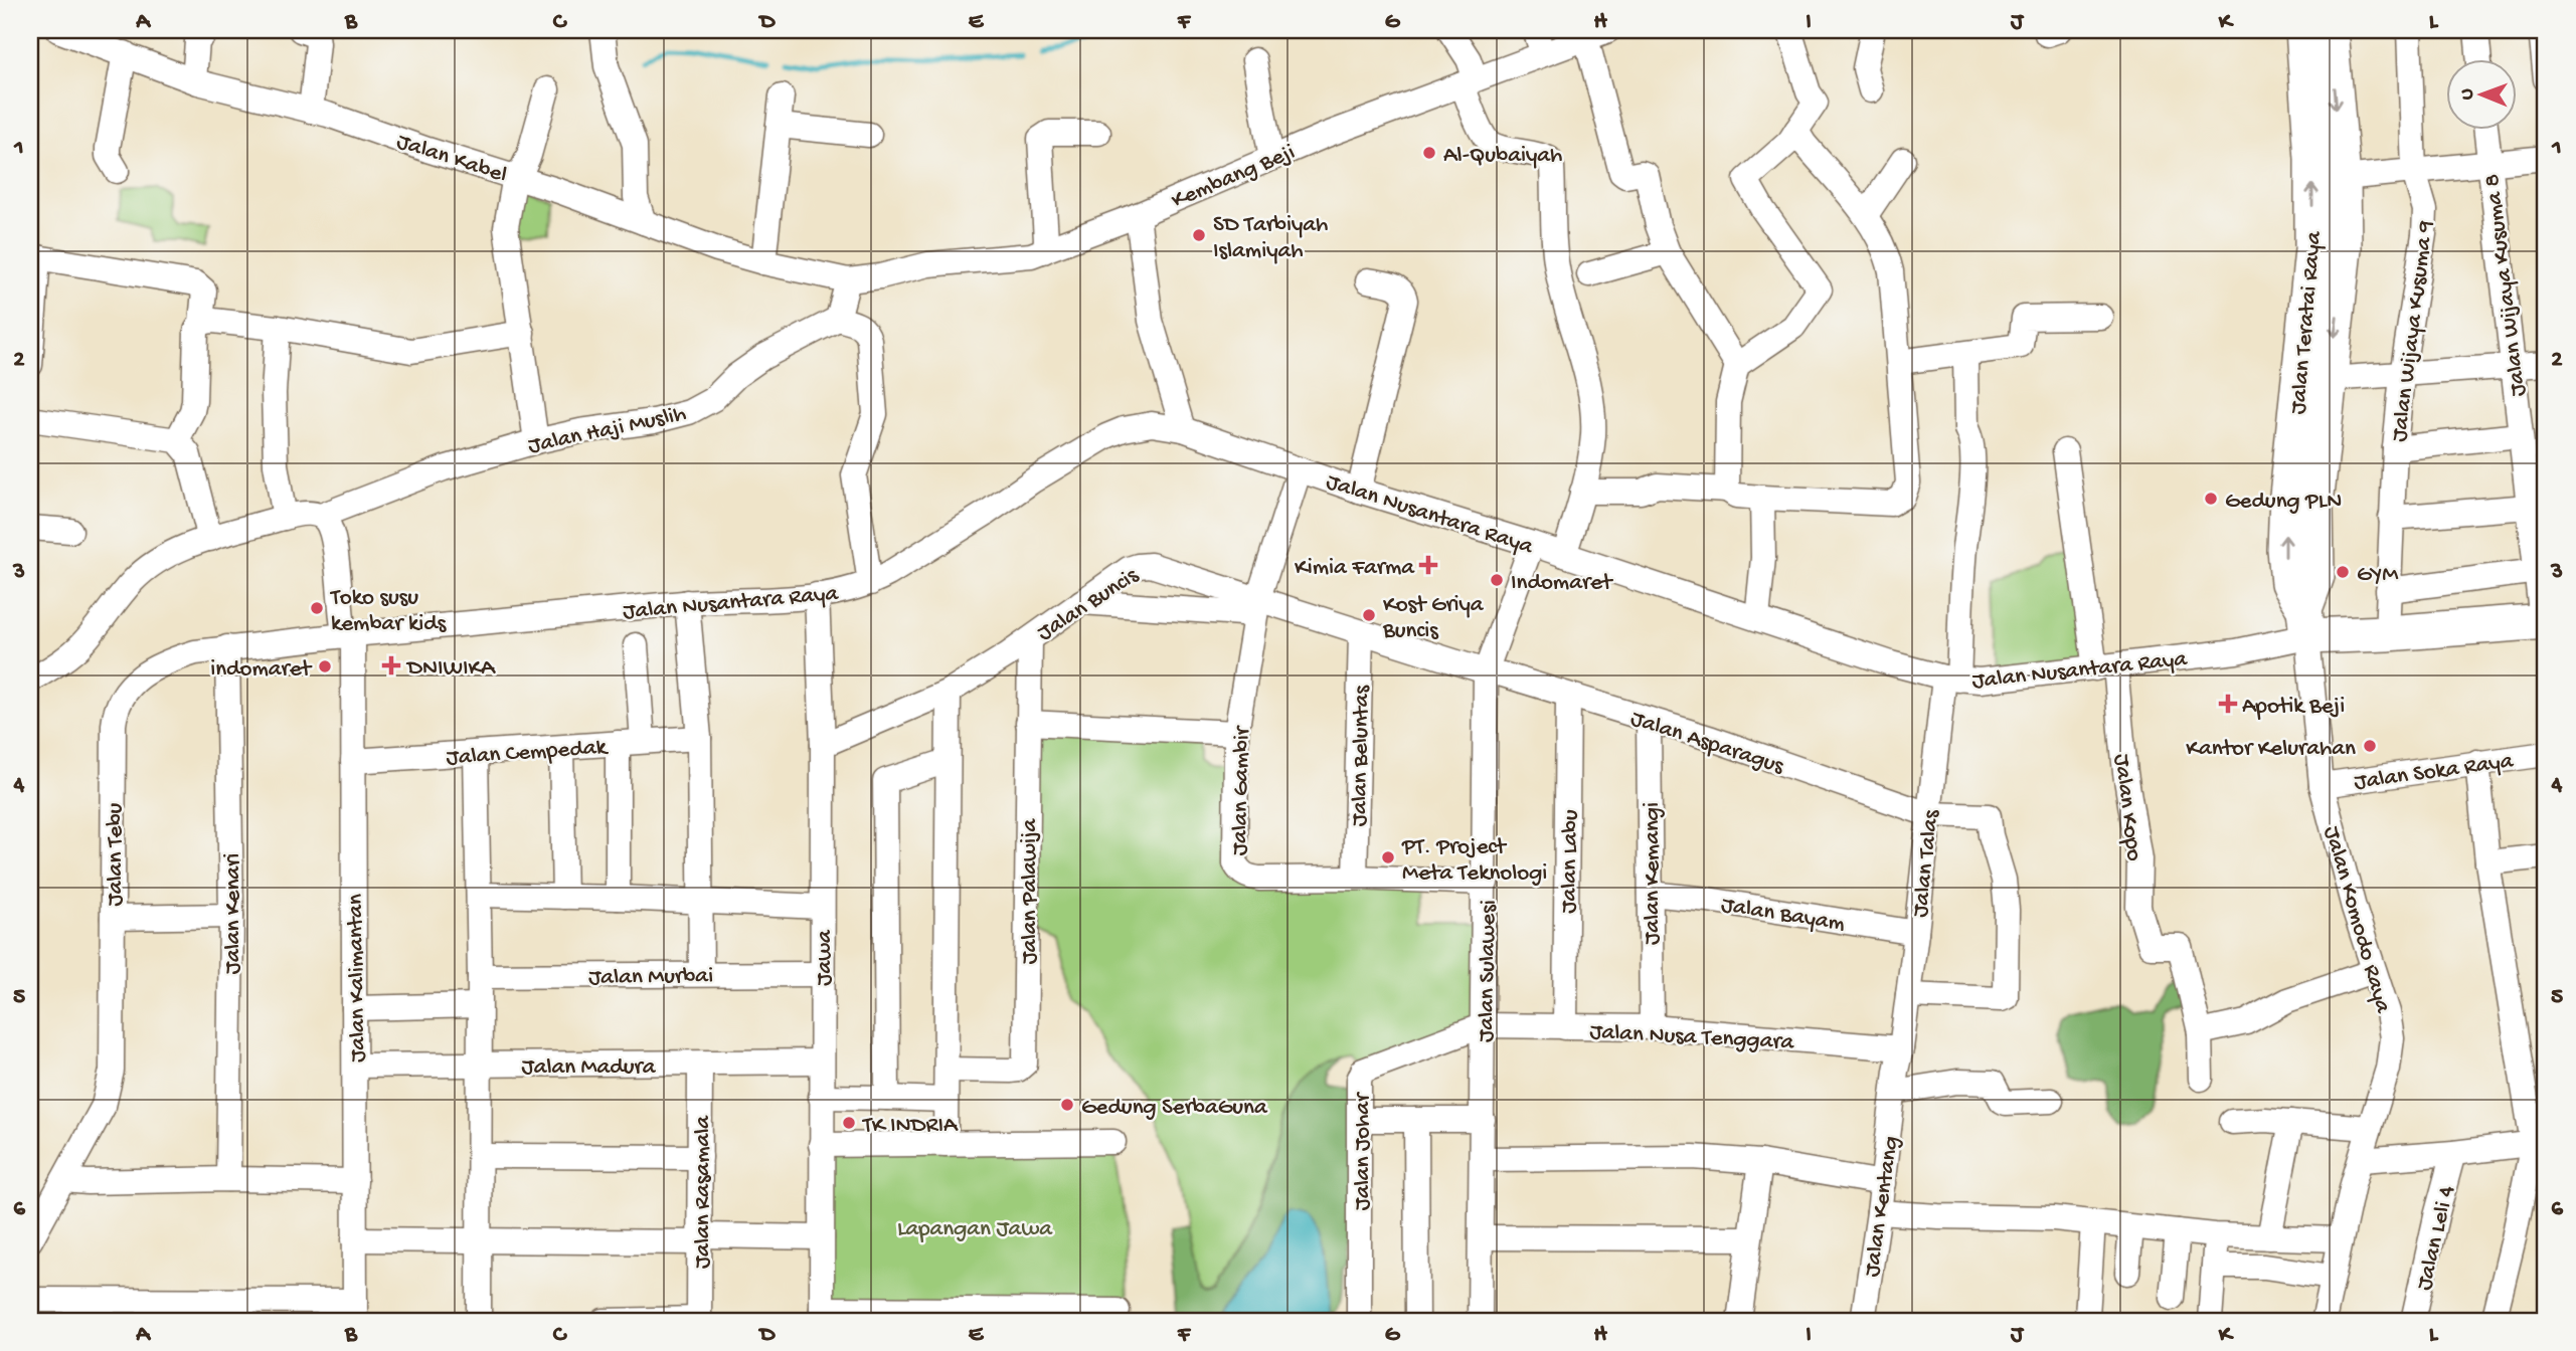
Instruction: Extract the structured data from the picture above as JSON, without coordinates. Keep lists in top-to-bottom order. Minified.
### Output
{"streets":{"highway":["Jalan Teratai Raya","Jalan Nusantara Raya"],"street":["Jalan Kabel","Kembang Beji","Jalan Wijaya Kusuma 8","Jalan Wijaya Kusuma 9","Jalan Haji Muslih","Jalan Buncis","Jalan Asparagus","Jalan Cempedak","Jalan Beluntas","Jalan Soka Raya","Jalan Gambir","Jalan Kopo","Jalan Tebu","Jalan Labu","Jalan Talas","Jalan Kemangi","Jalan Palawija","Jalan Bayam","Jalan Kenari","Jalan Komodo Raya","Jawa","Jalan Sulawesi","Jalan Murbai","Jalan Kalimantan","Jalan Nusa Tenggara","Jalan Madura","Jalan Johar","Jalan Rasamala","Jalan Kentang","Jalan Leli 4"]},"crossings":[["Jalan Kabel","Kembang Beji"],["Jalan Wijaya Kusuma 8","Jalan Nusantara Raya"],["Jalan Teratai Raya","Jalan Nusantara Raya"],["Jalan Teratai Raya","Jalan Komodo Raya"],["Jalan Wijaya Kusuma 9","Jalan Nusantara Raya"],["Jalan Haji Muslih","Jalan Kalimantan"],["Jalan Nusantara Raya","Jalan Gambir"],["Jalan Nusantara Raya","Jalan Kopo"],["Jalan Nusantara Raya","Jalan Tebu"],["Jalan Nusantara Raya","Jalan Talas"],["Jalan Nusantara Raya","Jalan Komodo Raya"],["Jalan Nusantara Raya","Jawa"],["Jalan Nusantara Raya","Jalan Sulawesi"],["Jalan Nusantara Raya","Jalan Kalimantan"],["Jalan Buncis","Jalan Asparagus"],["Jalan Buncis","Jalan Beluntas"],["Jalan Buncis","Jalan Gambir"],["Jalan Buncis","Jalan Palawija"],["Jalan Buncis","Jawa"],["Jalan Buncis","Jalan Sulawesi"],["Jalan Asparagus","Jalan Labu"],["Jalan Asparagus","Jalan Talas"],["Jalan Asparagus","Jalan Kemangi"],["Jalan Asparagus","Jalan Sulawesi"],["Jalan Cempedak","Jalan Kalimantan"],["Jalan Beluntas","Jalan Gambir"],["Jalan Soka Raya","Jalan Komodo Raya"],["Jalan Gambir","Jalan Sulawesi"],["Jalan Tebu","Jalan Kenari"],["Jalan Tebu","Jalan Kalimantan"],["Jalan Labu","Jalan Nusa Tenggara"],["Jalan Talas","Jalan Bayam"],["Jalan Talas","Jalan Nusa Tenggara"],["Jalan Talas","Jalan Kentang"],["Jalan Kemangi","Jalan Bayam"],["Jalan Kemangi","Jalan Nusa Tenggara"],["Jawa","Jalan Murbai"],["Jawa","Jalan Madura"],["Jalan Sulawesi","Jalan Nusa Tenggara"],["Jalan Sulawesi","Jalan Johar"],["Jalan Kalimantan","Jalan Madura"],["Jalan Nusa Tenggara","Jalan Johar"],["Jalan Nusa Tenggara","Jalan Kentang"],["Jalan Madura","Jalan Rasamala"]],"parks":["Lapangan Jawa"],"places":{"other":["Al-Qubaiyah","SD Tarbiyah Islamiyah","Gedung PLN","GYM","Indomaret","Toko susu kembar kids","Kost Griya Buncis","indomaret","Kantor Kelurahan","PT. Project Meta Teknologi","Gedung SerbaGuna","TK INDRIA"],"health":["Kimia Farma","DNIWIKA","Apotik Beji"]},"north":"left","grid":{"columns":["A","B","C","D","E","F","G","H","I","J","K","L"],"rows":["1","2","3","4","5","6"]}}
